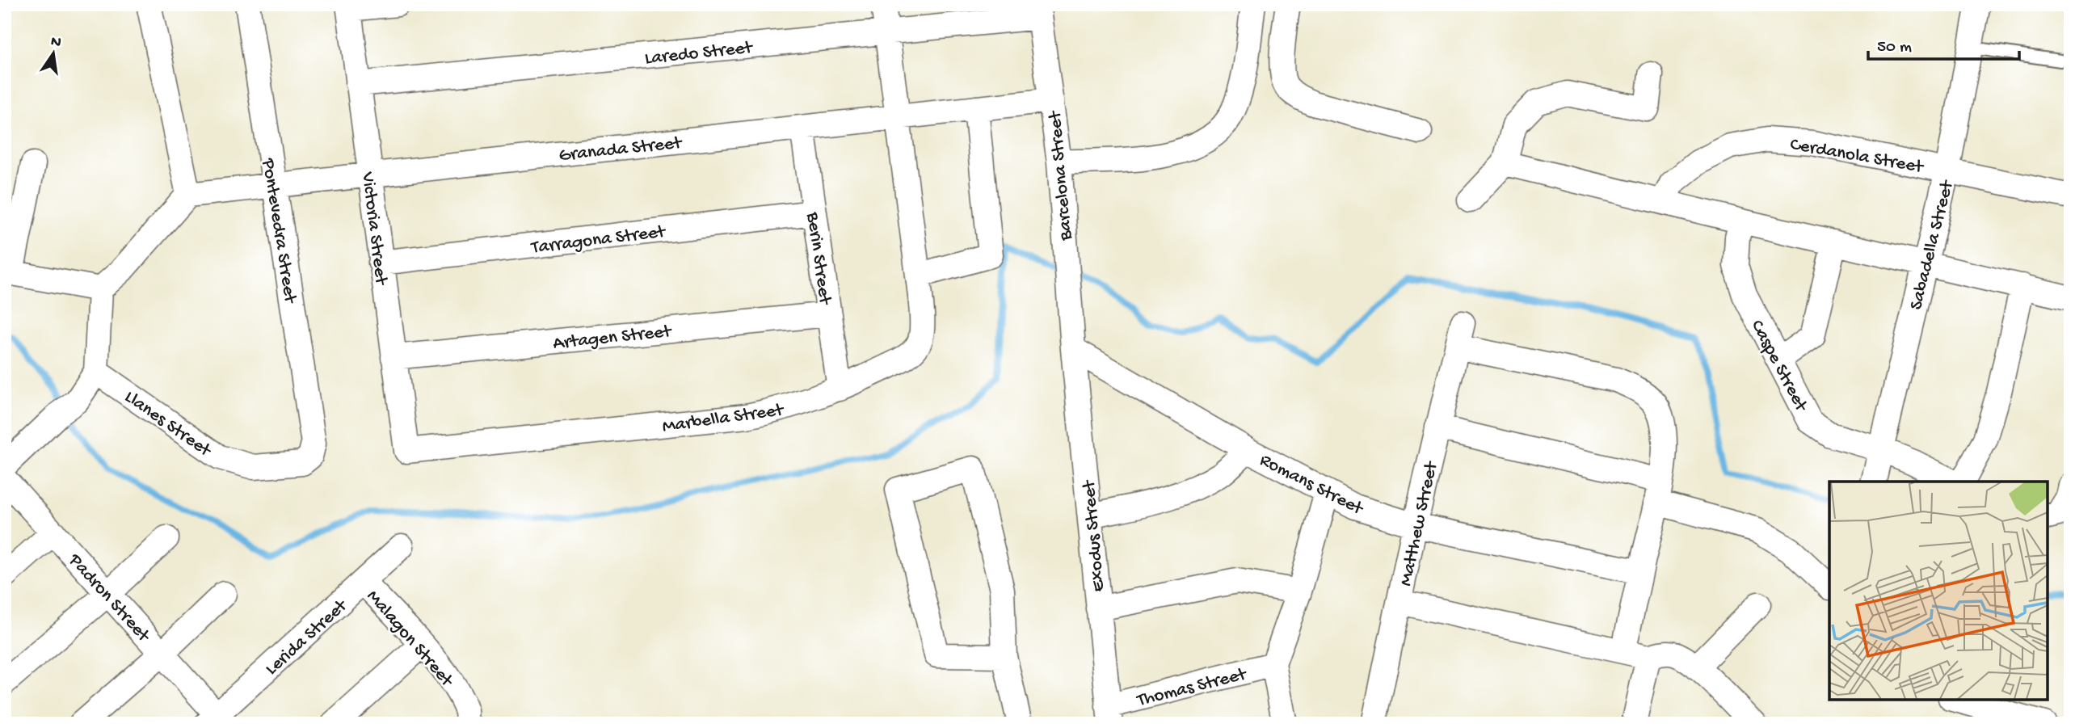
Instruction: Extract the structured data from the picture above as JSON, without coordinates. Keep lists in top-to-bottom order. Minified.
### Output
{"streets":{"street":["Laredo Street","Granada Street","Cerdanola Street","Barcelona Street","Victoria Street","Pontevedra Street","Tarragona Street","Sabadella Street","Berin Street","Artagen Street","Caspe Street","Marbella Street","Llanes Street","Romans Street","Matthew Street","Exodus Street","Padron Street","Lerida Street","Malagon Street","Thomas Street"]},"crossings":[["Laredo Street","Barcelona Street"],["Laredo Street","Victoria Street"],["Laredo Street","Marbella Street"],["Granada Street","Barcelona Street"],["Granada Street","Victoria Street"],["Granada Street","Pontevedra Street"],["Granada Street","Berin Street"],["Granada Street","Marbella Street"],["Cerdanola Street","Sabadella Street"],["Barcelona Street","Romans Street"],["Barcelona Street","Exodus Street"],["Victoria Street","Tarragona Street"],["Victoria Street","Artagen Street"],["Victoria Street","Marbella Street"],["Pontevedra Street","Llanes Street"],["Tarragona Street","Berin Street"],["Sabadella Street","Caspe Street"],["Berin Street","Artagen Street"],["Berin Street","Marbella Street"],["Romans Street","Matthew Street"],["Romans Street","Exodus Street"],["Exodus Street","Thomas Street"],["Padron Street","Lerida Street"],["Lerida Street","Malagon Street"]],"scale_bar":"50 m","north":"top"}
